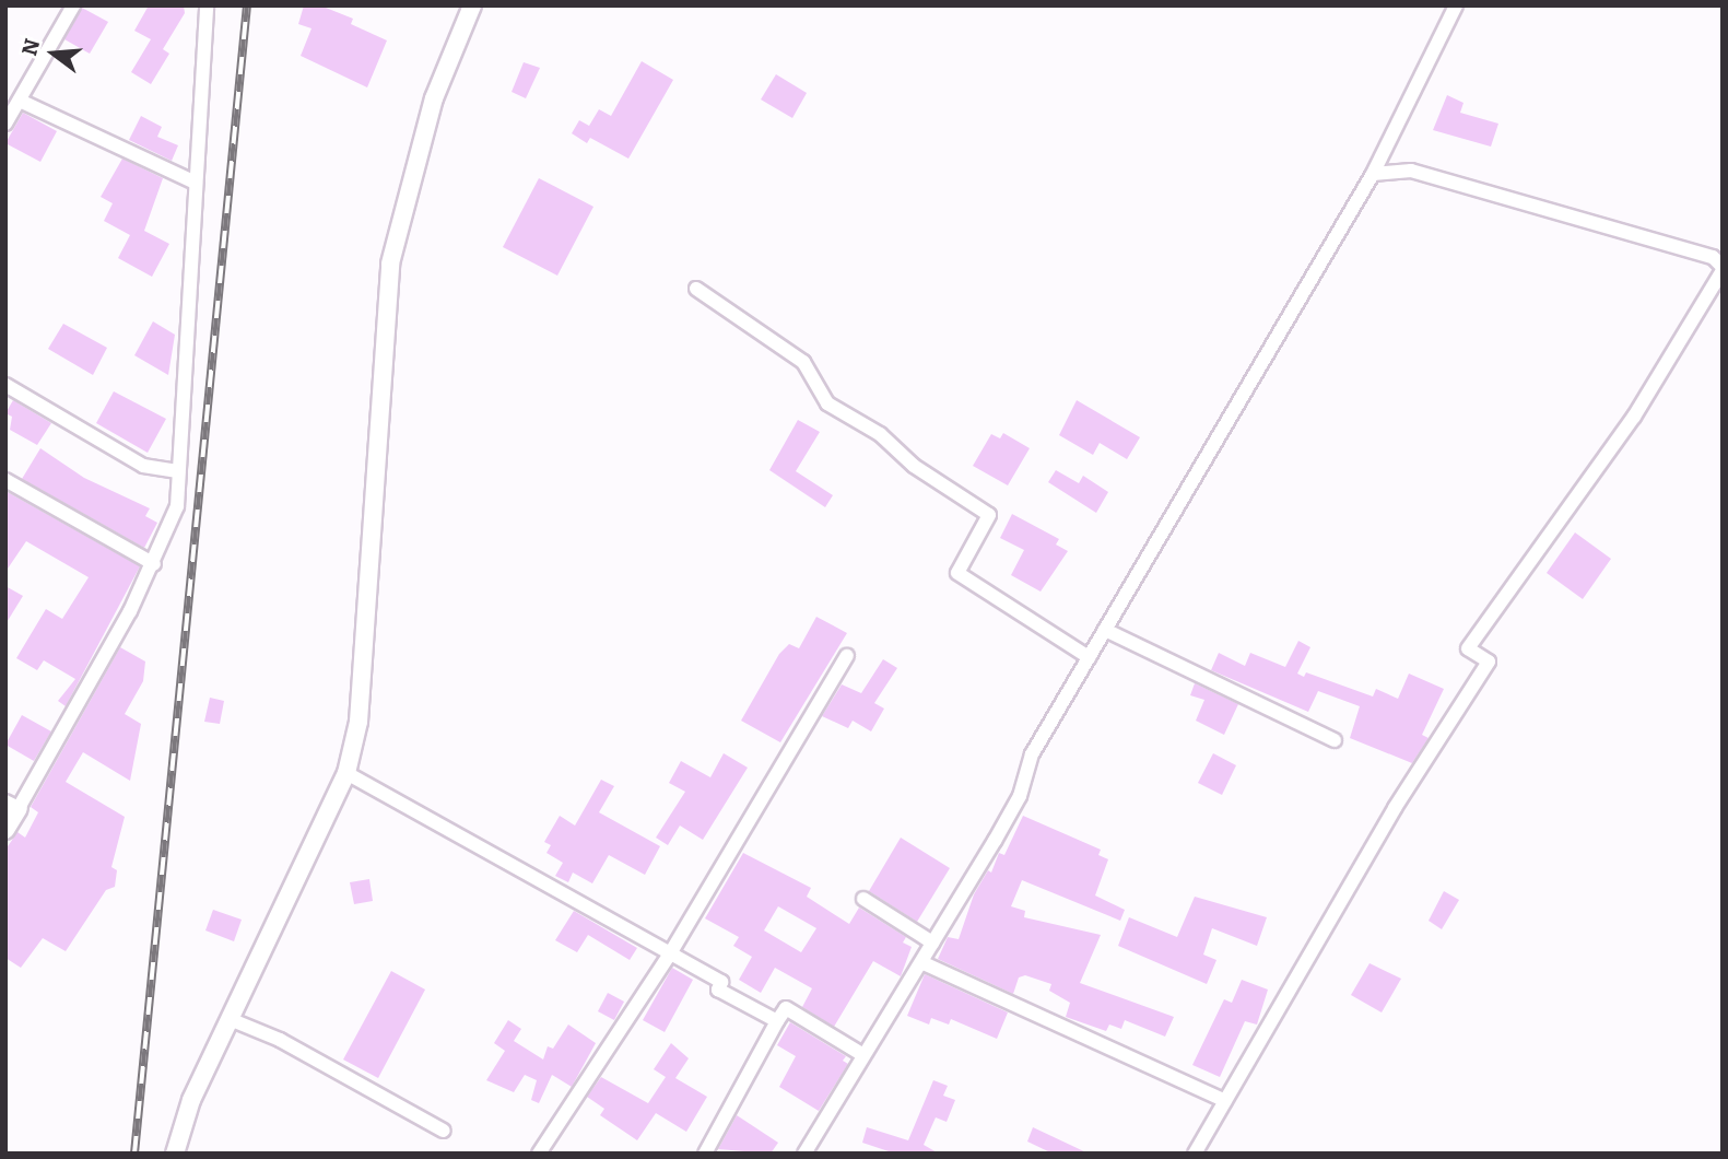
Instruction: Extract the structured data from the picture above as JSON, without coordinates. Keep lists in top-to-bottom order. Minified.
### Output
{"north":"left"}
